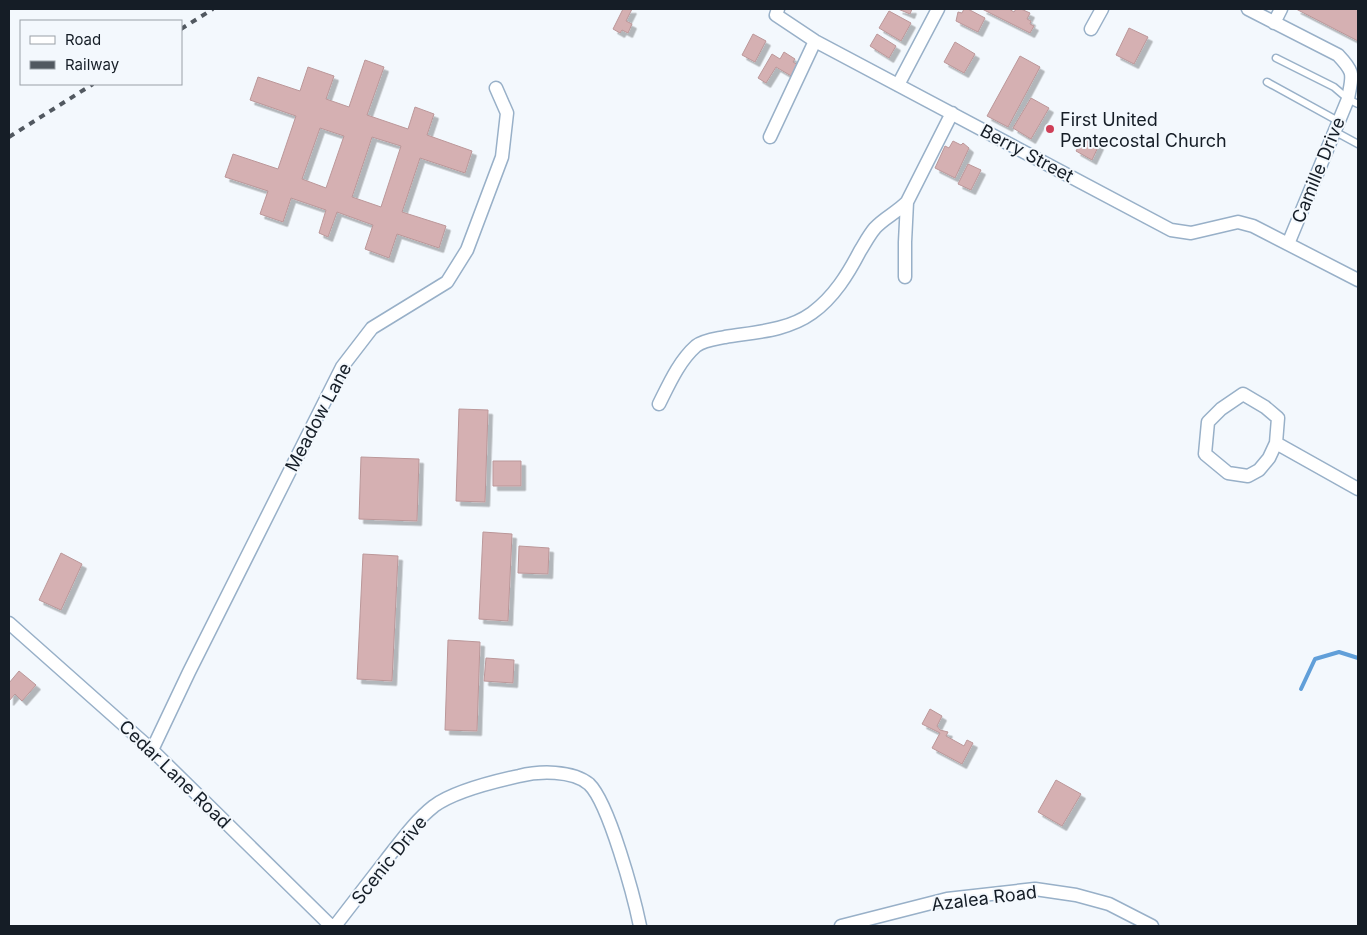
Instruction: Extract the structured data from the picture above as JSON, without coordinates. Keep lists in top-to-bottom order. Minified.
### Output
{"streets":{"street":["Berry Street","Camille Drive","Meadow Lane","Cedar Lane Road","Scenic Drive","Azalea Road"]},"crossings":[["Berry Street","Camille Drive"],["Meadow Lane","Cedar Lane Road"]],"places":["First United Pentecostal Church"],"legend":["Road","Railway"]}
